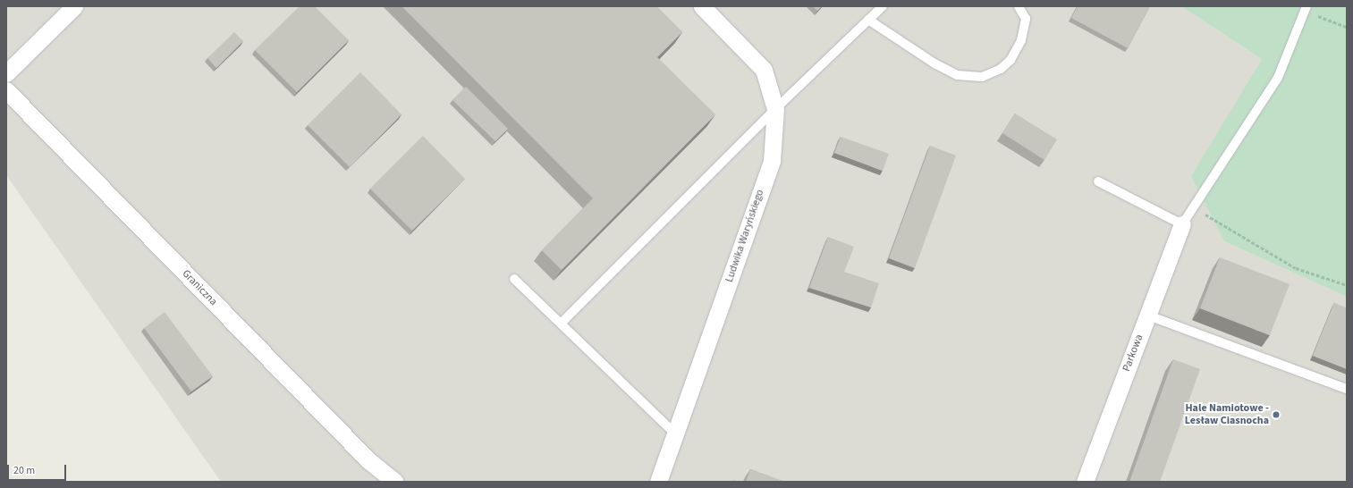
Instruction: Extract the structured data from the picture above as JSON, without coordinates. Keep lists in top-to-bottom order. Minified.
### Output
{"streets":{"street":["Ludwika Waryńskiego","Graniczna","Parkowa"]},"places":["Hale Namiotowe - Lesław Ciasnocha"],"scale_bar":"20 m"}
